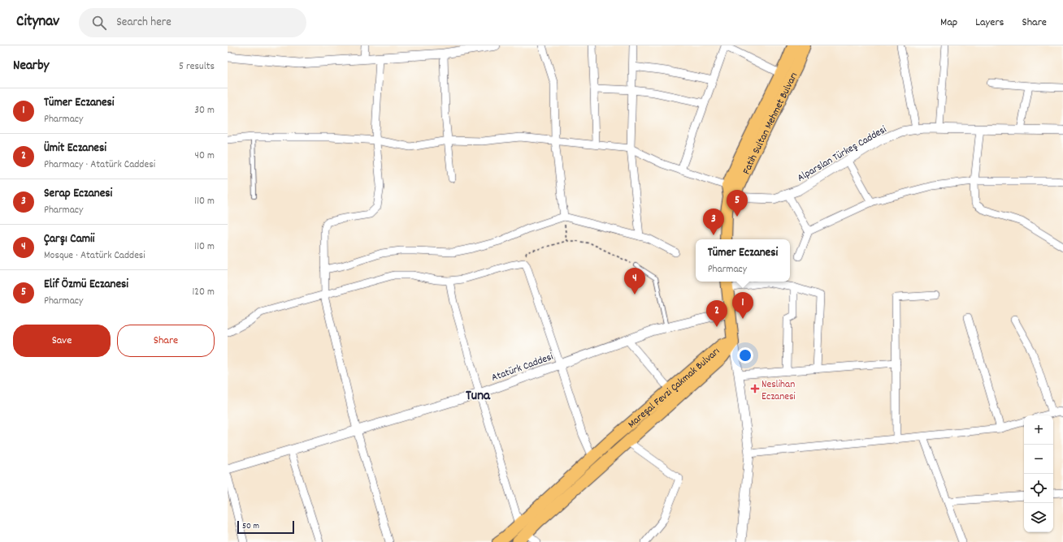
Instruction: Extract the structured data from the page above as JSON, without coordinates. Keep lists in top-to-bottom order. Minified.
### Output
{"streets":{"main road":["Fatih Sultan Mehmet Bulvarı","Mareşal Fevzi Çakmak Bulvarı"],"street":["Alparslan Türkeş Caddesi","Atatürk Caddesi"]},"crossings":[["Fatih Sultan Mehmet Bulvarı","Alparslan Türkeş Caddesi"]],"districts":["Tuna"],"places":{"health":["Neslihan Eczanesi"]},"scale_bar":"50 m","page":{"header":"Citynav","search":"Search here","nav":["Map","Layers","Share"],"heading":["Nearby","5 results"],"list":[{"mark":"1","name":"Tümer Eczanesi","note":"Pharmacy","value":"30 m"},{"mark":"2","name":"Ümit Eczanesi","note":"Pharmacy · Atatürk Caddesi","value":"40 m"},{"mark":"3","name":"Serap Eczanesi","note":"Pharmacy","value":"110 m"},{"mark":"4","name":"Çarşı Camii","note":"Mosque · Atatürk Caddesi","value":"110 m"},{"mark":"5","name":"Elif Özmü Eczanesi","note":"Pharmacy","value":"120 m"}],"pins":["5","3","4","1","2"],"popup":["Tümer Eczanesi","Pharmacy"],"buttons":["Save","Share"],"map_buttons":["+","−"],"scale":"50 m"}}
